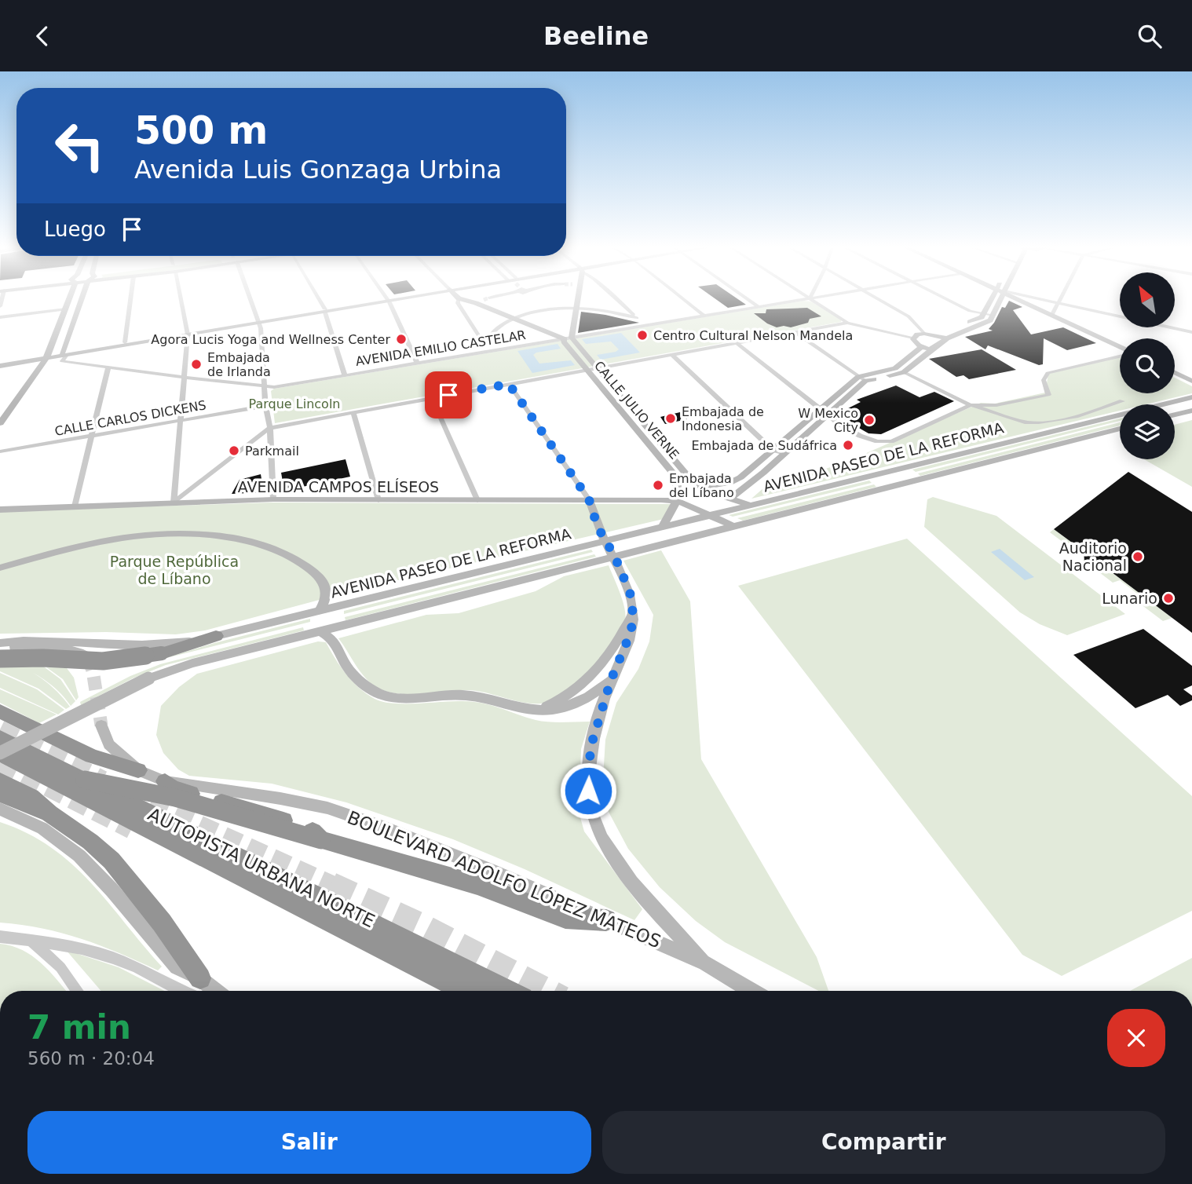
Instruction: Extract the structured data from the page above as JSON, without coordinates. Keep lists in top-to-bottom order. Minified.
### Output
{"streets":{"highway":["AUTOPISTA URBANA NORTE"],"street":["AVENIDA EMILIO CASTELAR","CALLE JULIO VERNE","CALLE CARLOS DICKENS","AVENIDA PASEO DE LA REFORMA","AVENIDA CAMPOS ELÍSEOS","BOULEVARD ADOLFO LÓPEZ MATEOS"]},"crossings":[["AVENIDA EMILIO CASTELAR","CALLE JULIO VERNE"],["CALLE JULIO VERNE","AVENIDA PASEO DE LA REFORMA"],["CALLE JULIO VERNE","AVENIDA CAMPOS ELÍSEOS"],["AVENIDA PASEO DE LA REFORMA","AUTOPISTA URBANA NORTE"]],"parks":["Parque Lincoln","Parque República de Líbano"],"places":["Centro Cultural Nelson Mandela","Agora Lucis Yoga and Wellness Center","Embajada de Irlanda","Embajada de Indonesia","W Mexico City","Embajada de Sudáfrica","Parkmail","Embajada del Líbano","Auditorio Nacional","Lunario"],"north":"top left","page":{"header":"Beeline","turn":["500 m","Avenida Luis Gonzaga Urbina"],"then":"Luego","heading":["7 min","560 m · 20:04"],"buttons":["Salir","Compartir"]}}
